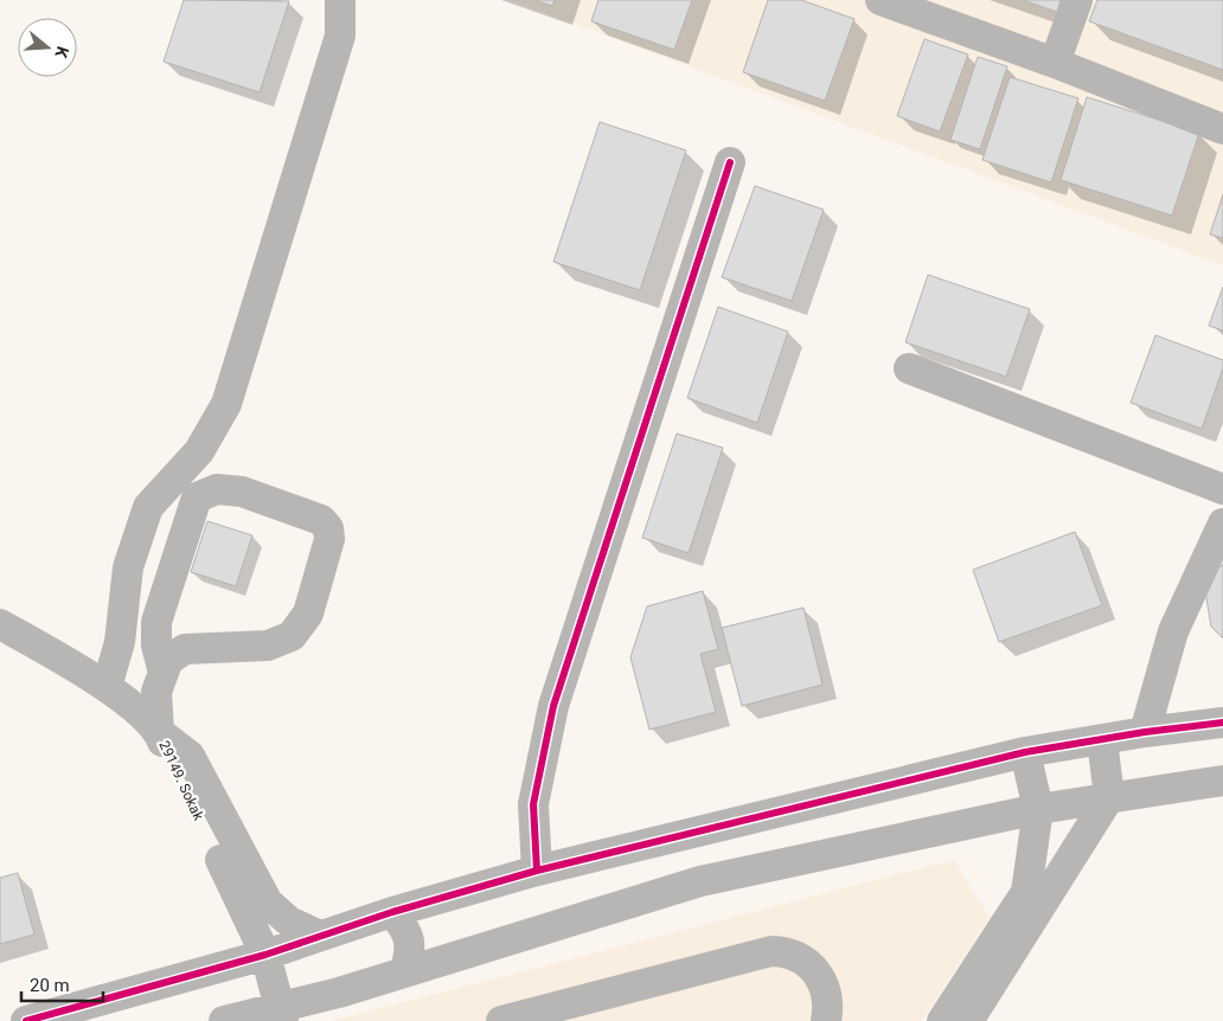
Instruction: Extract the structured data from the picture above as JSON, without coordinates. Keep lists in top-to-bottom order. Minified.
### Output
{"streets":{"street":["29149. Sokak"]},"scale_bar":"20 m","north":"right"}
